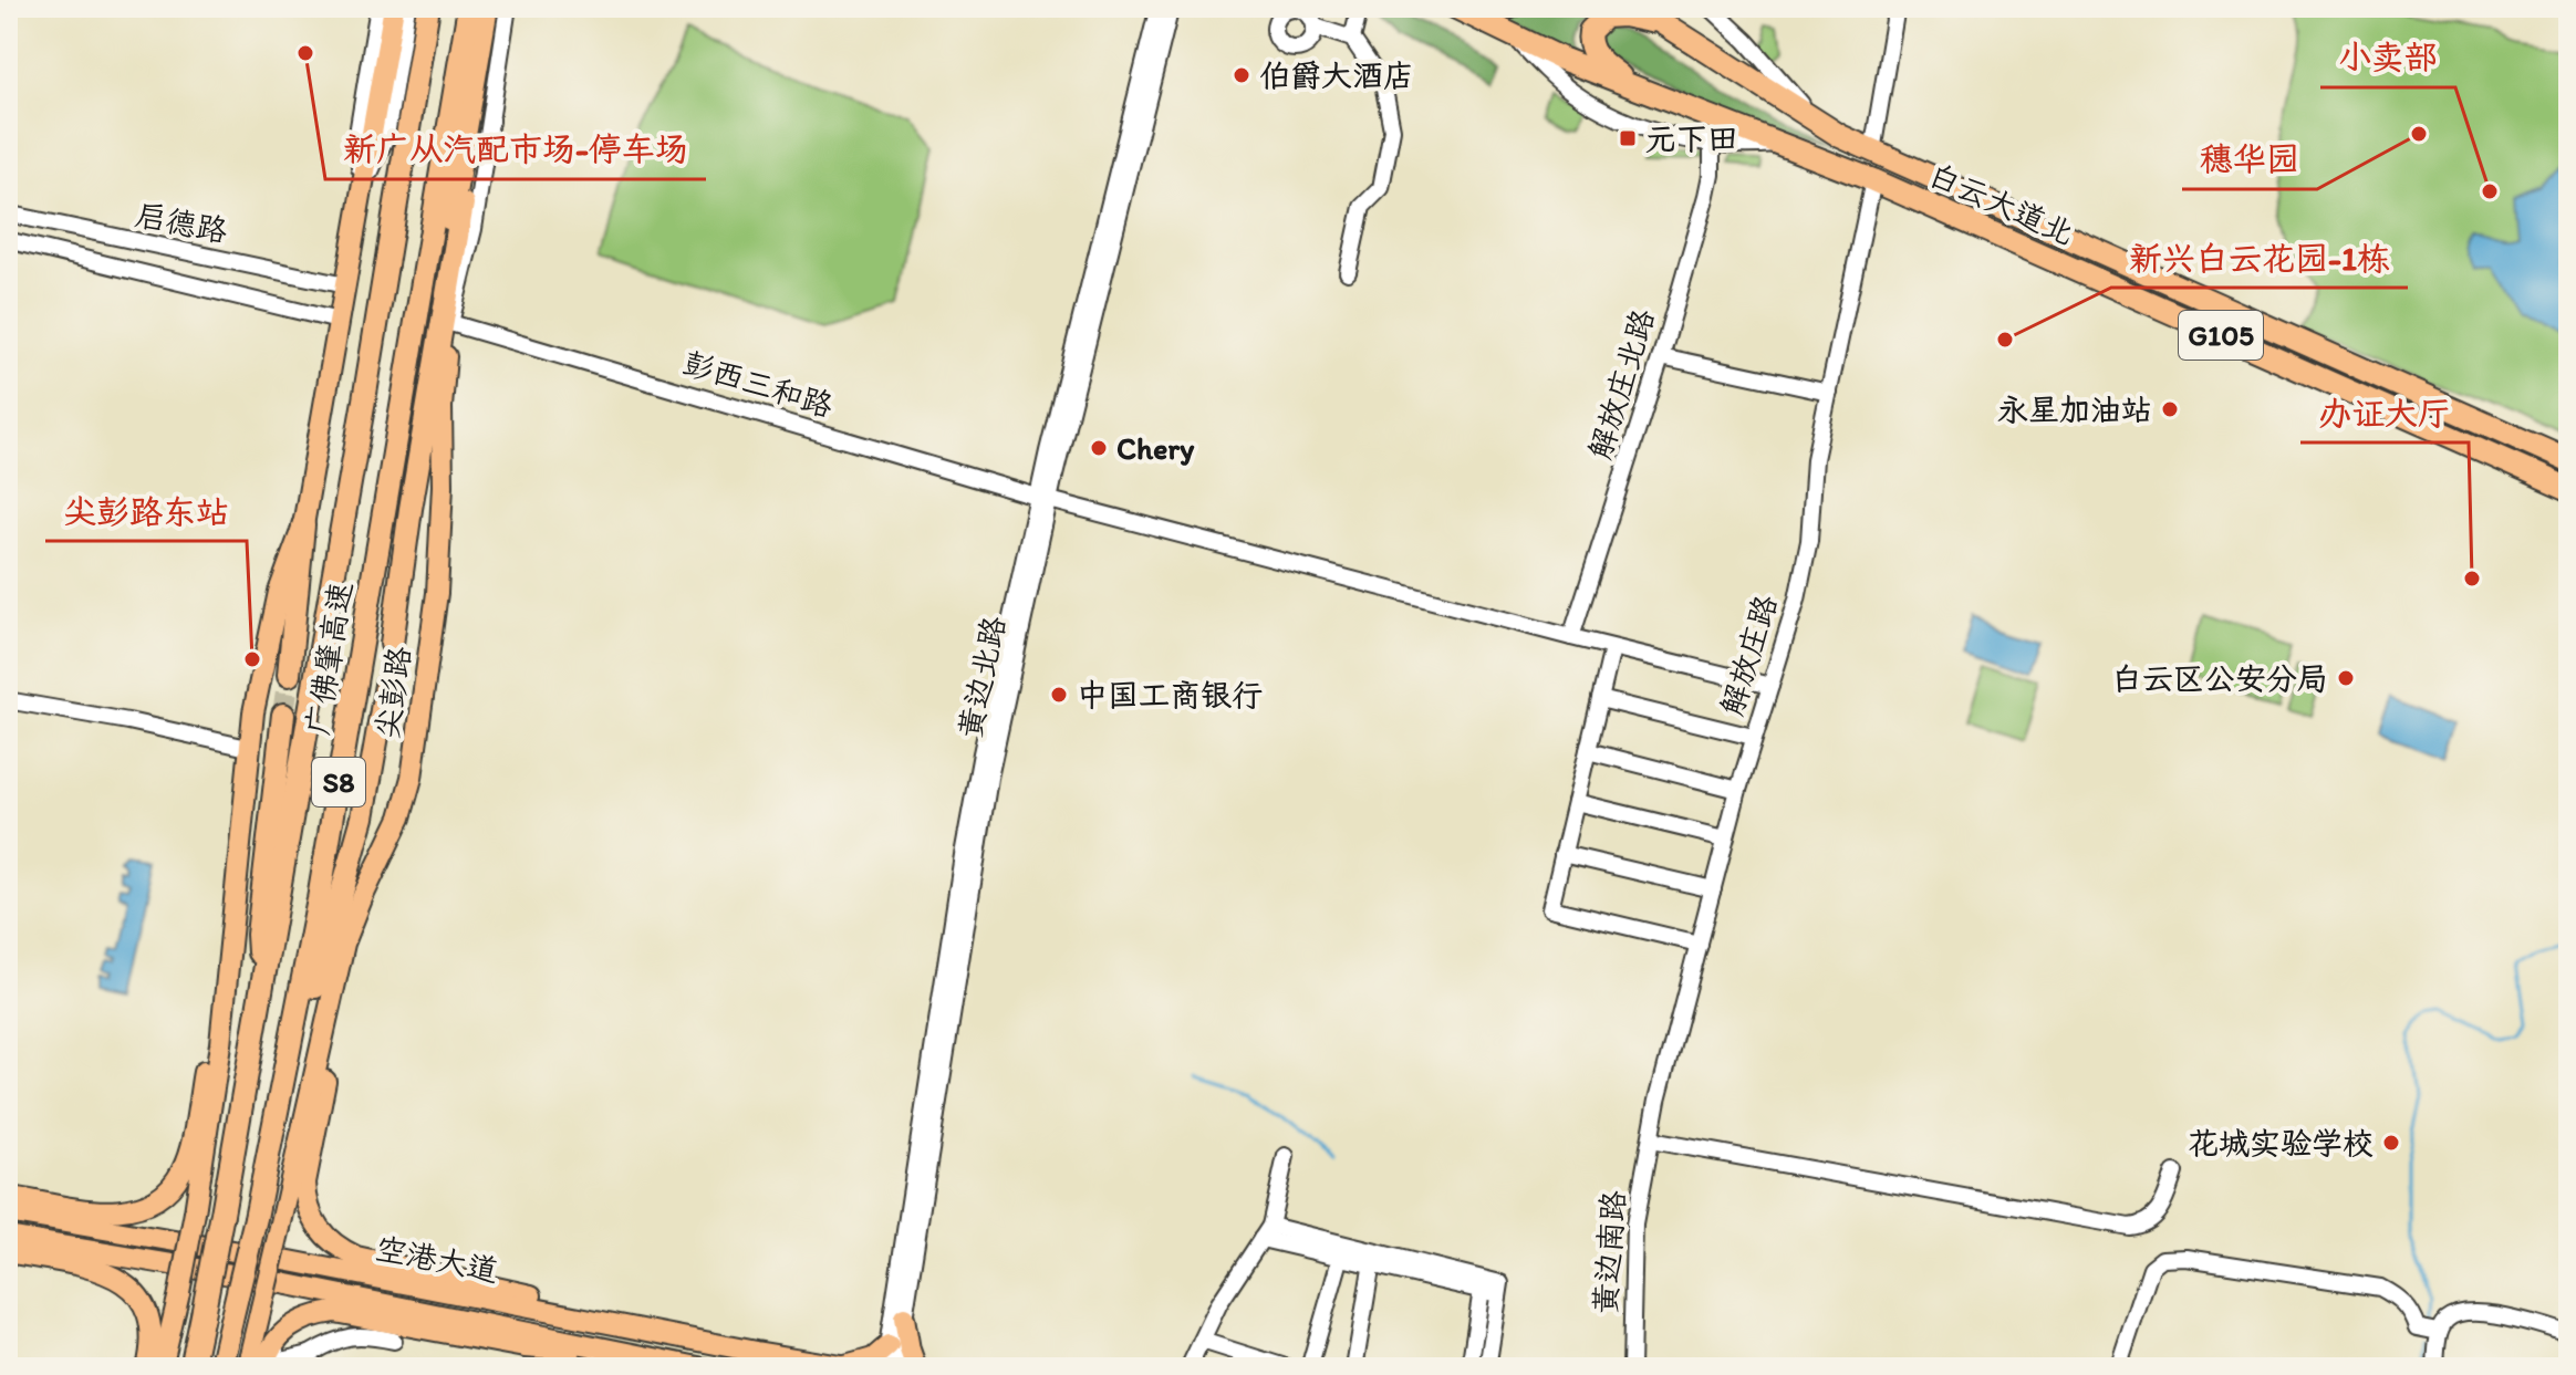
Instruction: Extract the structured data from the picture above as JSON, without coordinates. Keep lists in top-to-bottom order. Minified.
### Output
{"streets":{"highway":["白云大道北","G105","广佛肇高速","S8"],"main road":["尖彭路","空港大道"],"street":["启德路","彭西三和路","解放庄北路","解放庄路","黄边北路","黄边南路"]},"crossings":[["白云大道北","解放庄路"],["彭西三和路","解放庄北路"],["彭西三和路","解放庄路"],["彭西三和路","黄边北路"],["彭西三和路","尖彭路"],["解放庄路","黄边南路"]],"places":{"other":["新广从汽配市场-停车场","伯爵大酒店","穗华园","小卖部","新兴白云花园-1栋","永星加油站","Chery","办证大厅","尖彭路东站","白云区公安分局","中国工商银行","花城实验学校"],"transit":["元下田"]}}
